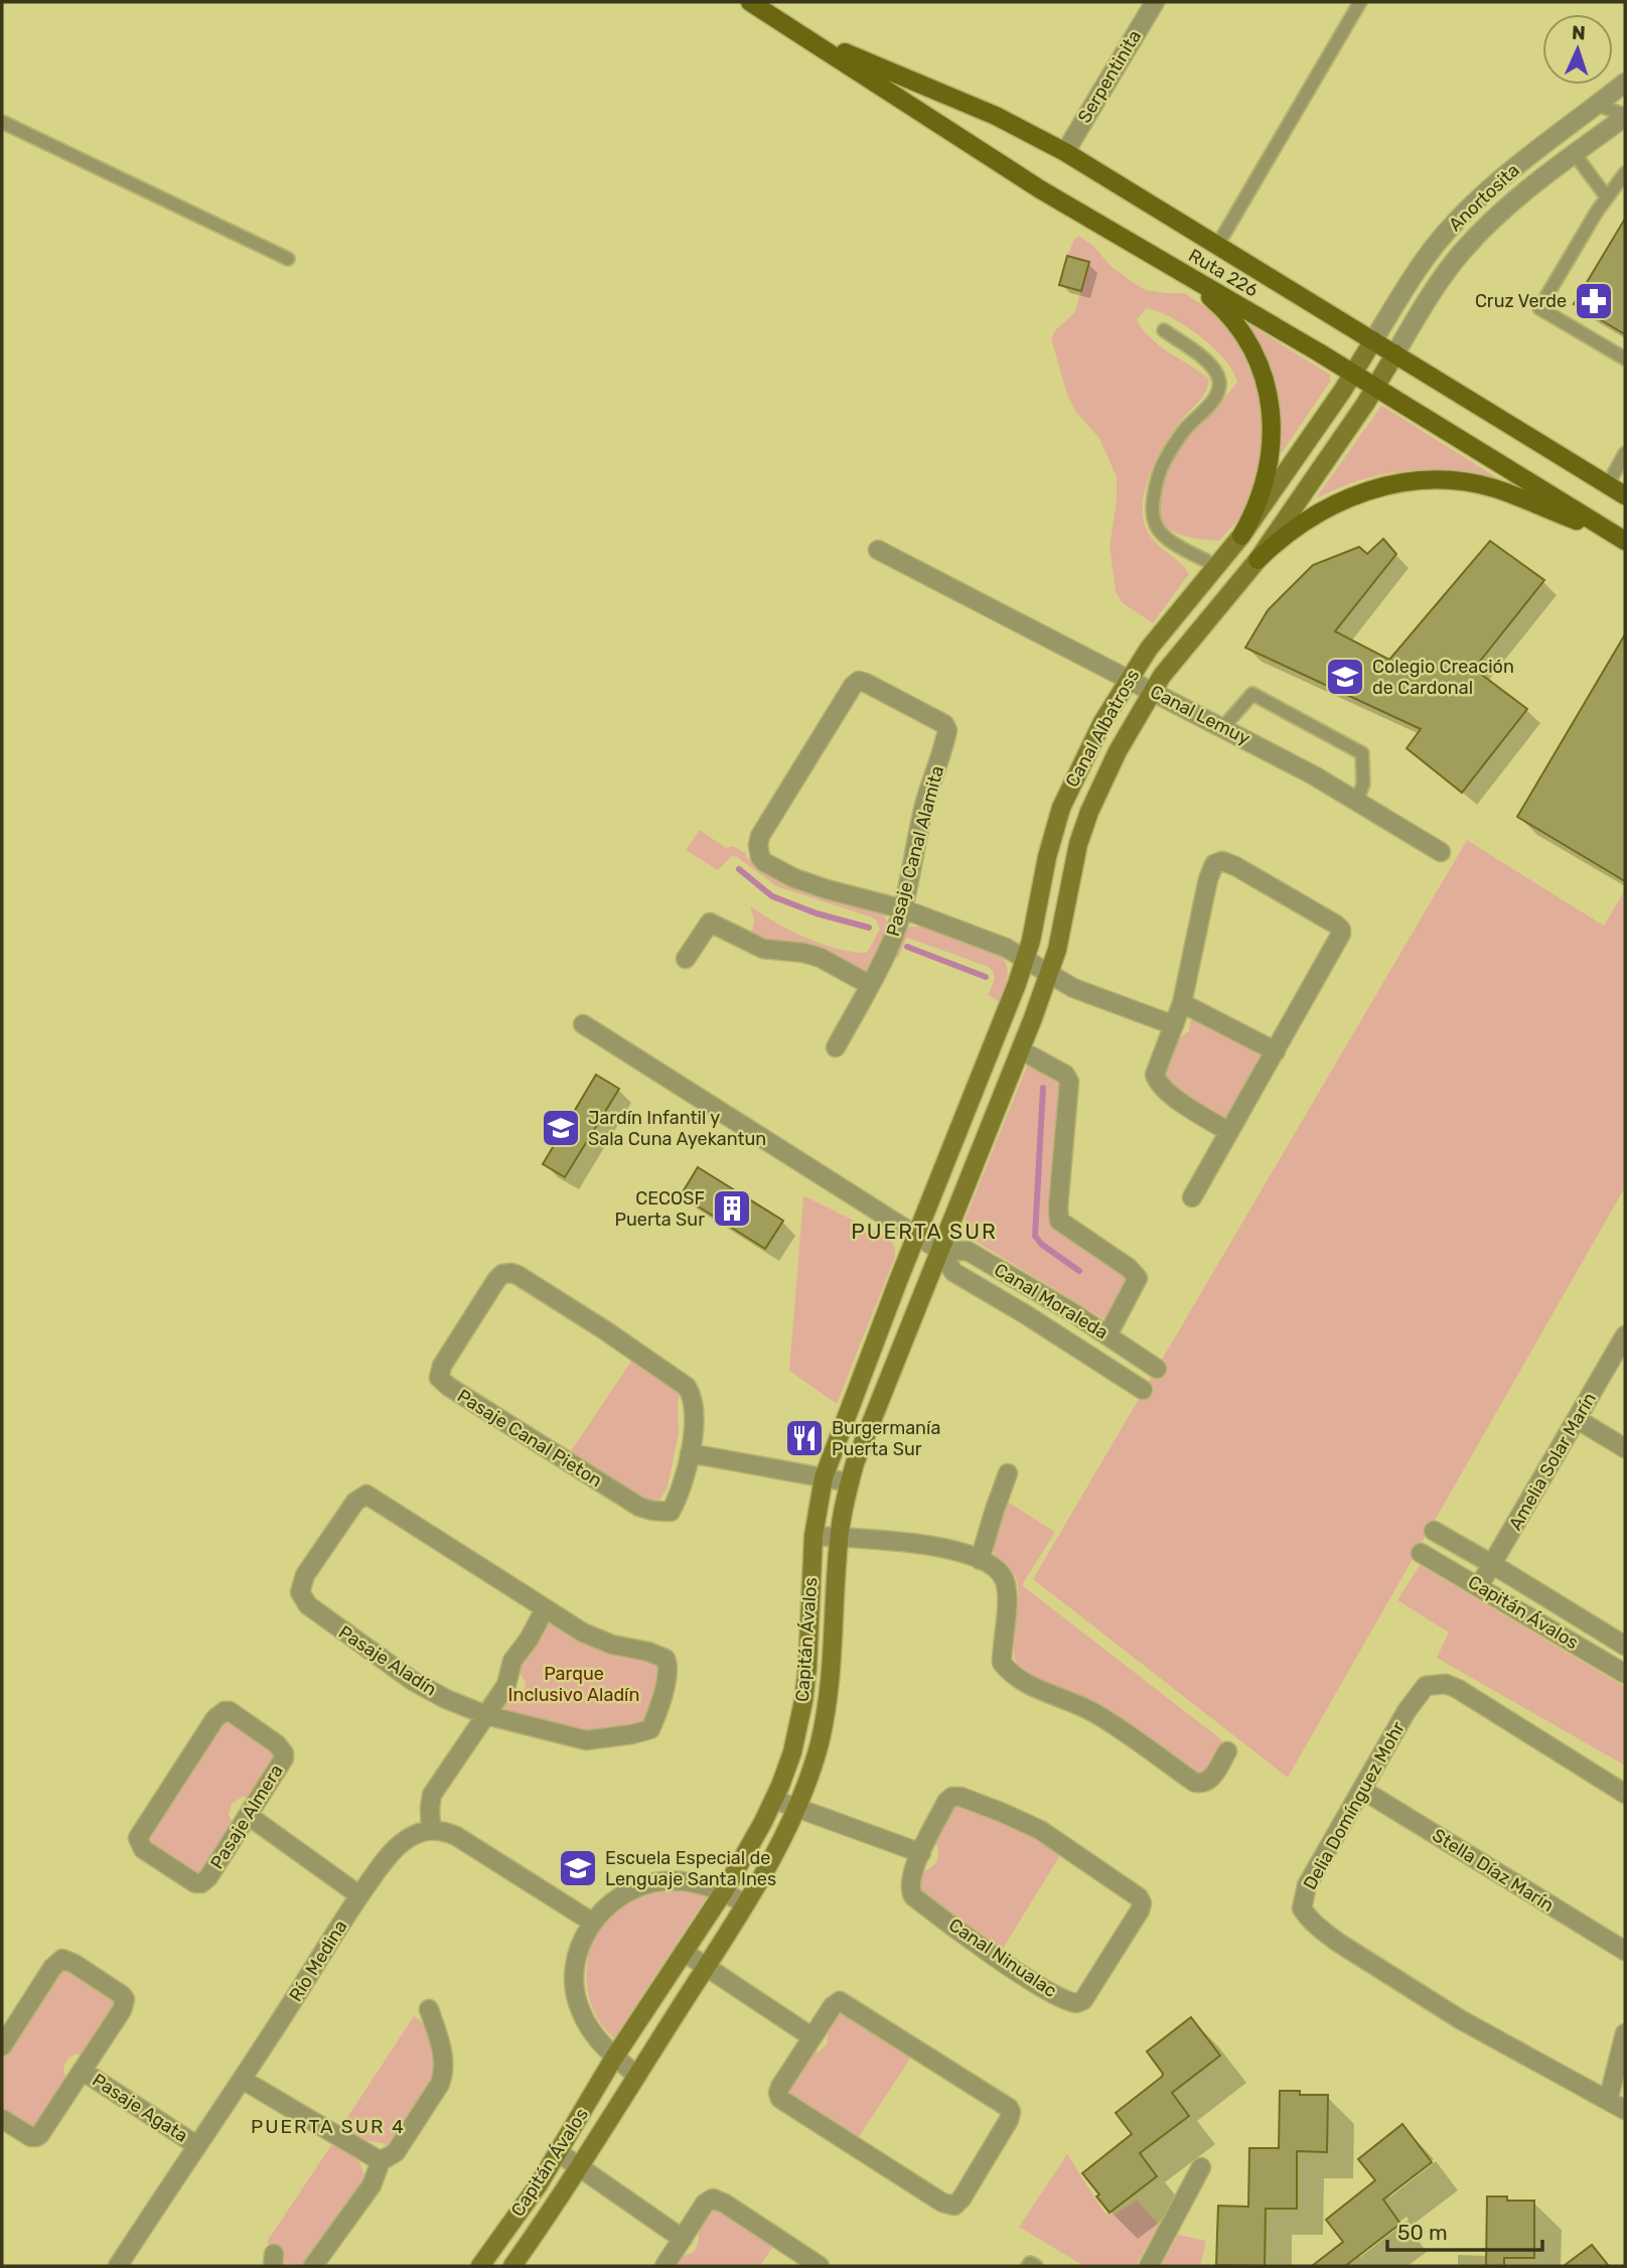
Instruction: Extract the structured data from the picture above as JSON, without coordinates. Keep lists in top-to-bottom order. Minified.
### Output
{"streets":{"main road":["Ruta 226"],"street":["Serpentinita","Anortosita","Canal Lemuy","Canal Albatross","Pasaje Canal Alamita","Canal Moraleda","Pasaje Canal Pieton","Amelia Solar Marín","Capitán Ávalos","Pasaje Aladín","Delia Domínguez Mohr","Pasaje Almera","Stella Díaz Marín","Canal Ninualac","Río Medina","Pasaje Agata"]},"crossings":[["Serpentinita","Ruta 226"],["Anortosita","Ruta 226"],["Ruta 226","Canal Albatross"],["Canal Lemuy","Canal Albatross"],["Canal Albatross","Canal Moraleda"],["Canal Albatross","Capitán Ávalos"],["Canal Moraleda","Capitán Ávalos"],["Amelia Solar Marín","Capitán Ávalos"],["Delia Domínguez Mohr","Stella Díaz Marín"],["Río Medina","Pasaje Agata"]],"districts":["PUERTA SUR","PUERTA SUR 4"],"parks":["Parque Inclusivo Aladín"],"places":{"pharmacy":["Cruz Verde"],"school or university":["Colegio Creación de Cardonal","Jardín Infantil y Sala Cuna Ayekantun","Escuela Especial de Lenguaje Santa Ines"],"building":["CECOSF Puerta Sur"],"restaurant":["Burgermanía Puerta Sur"]},"scale_bar":"50 m","north":"top"}
